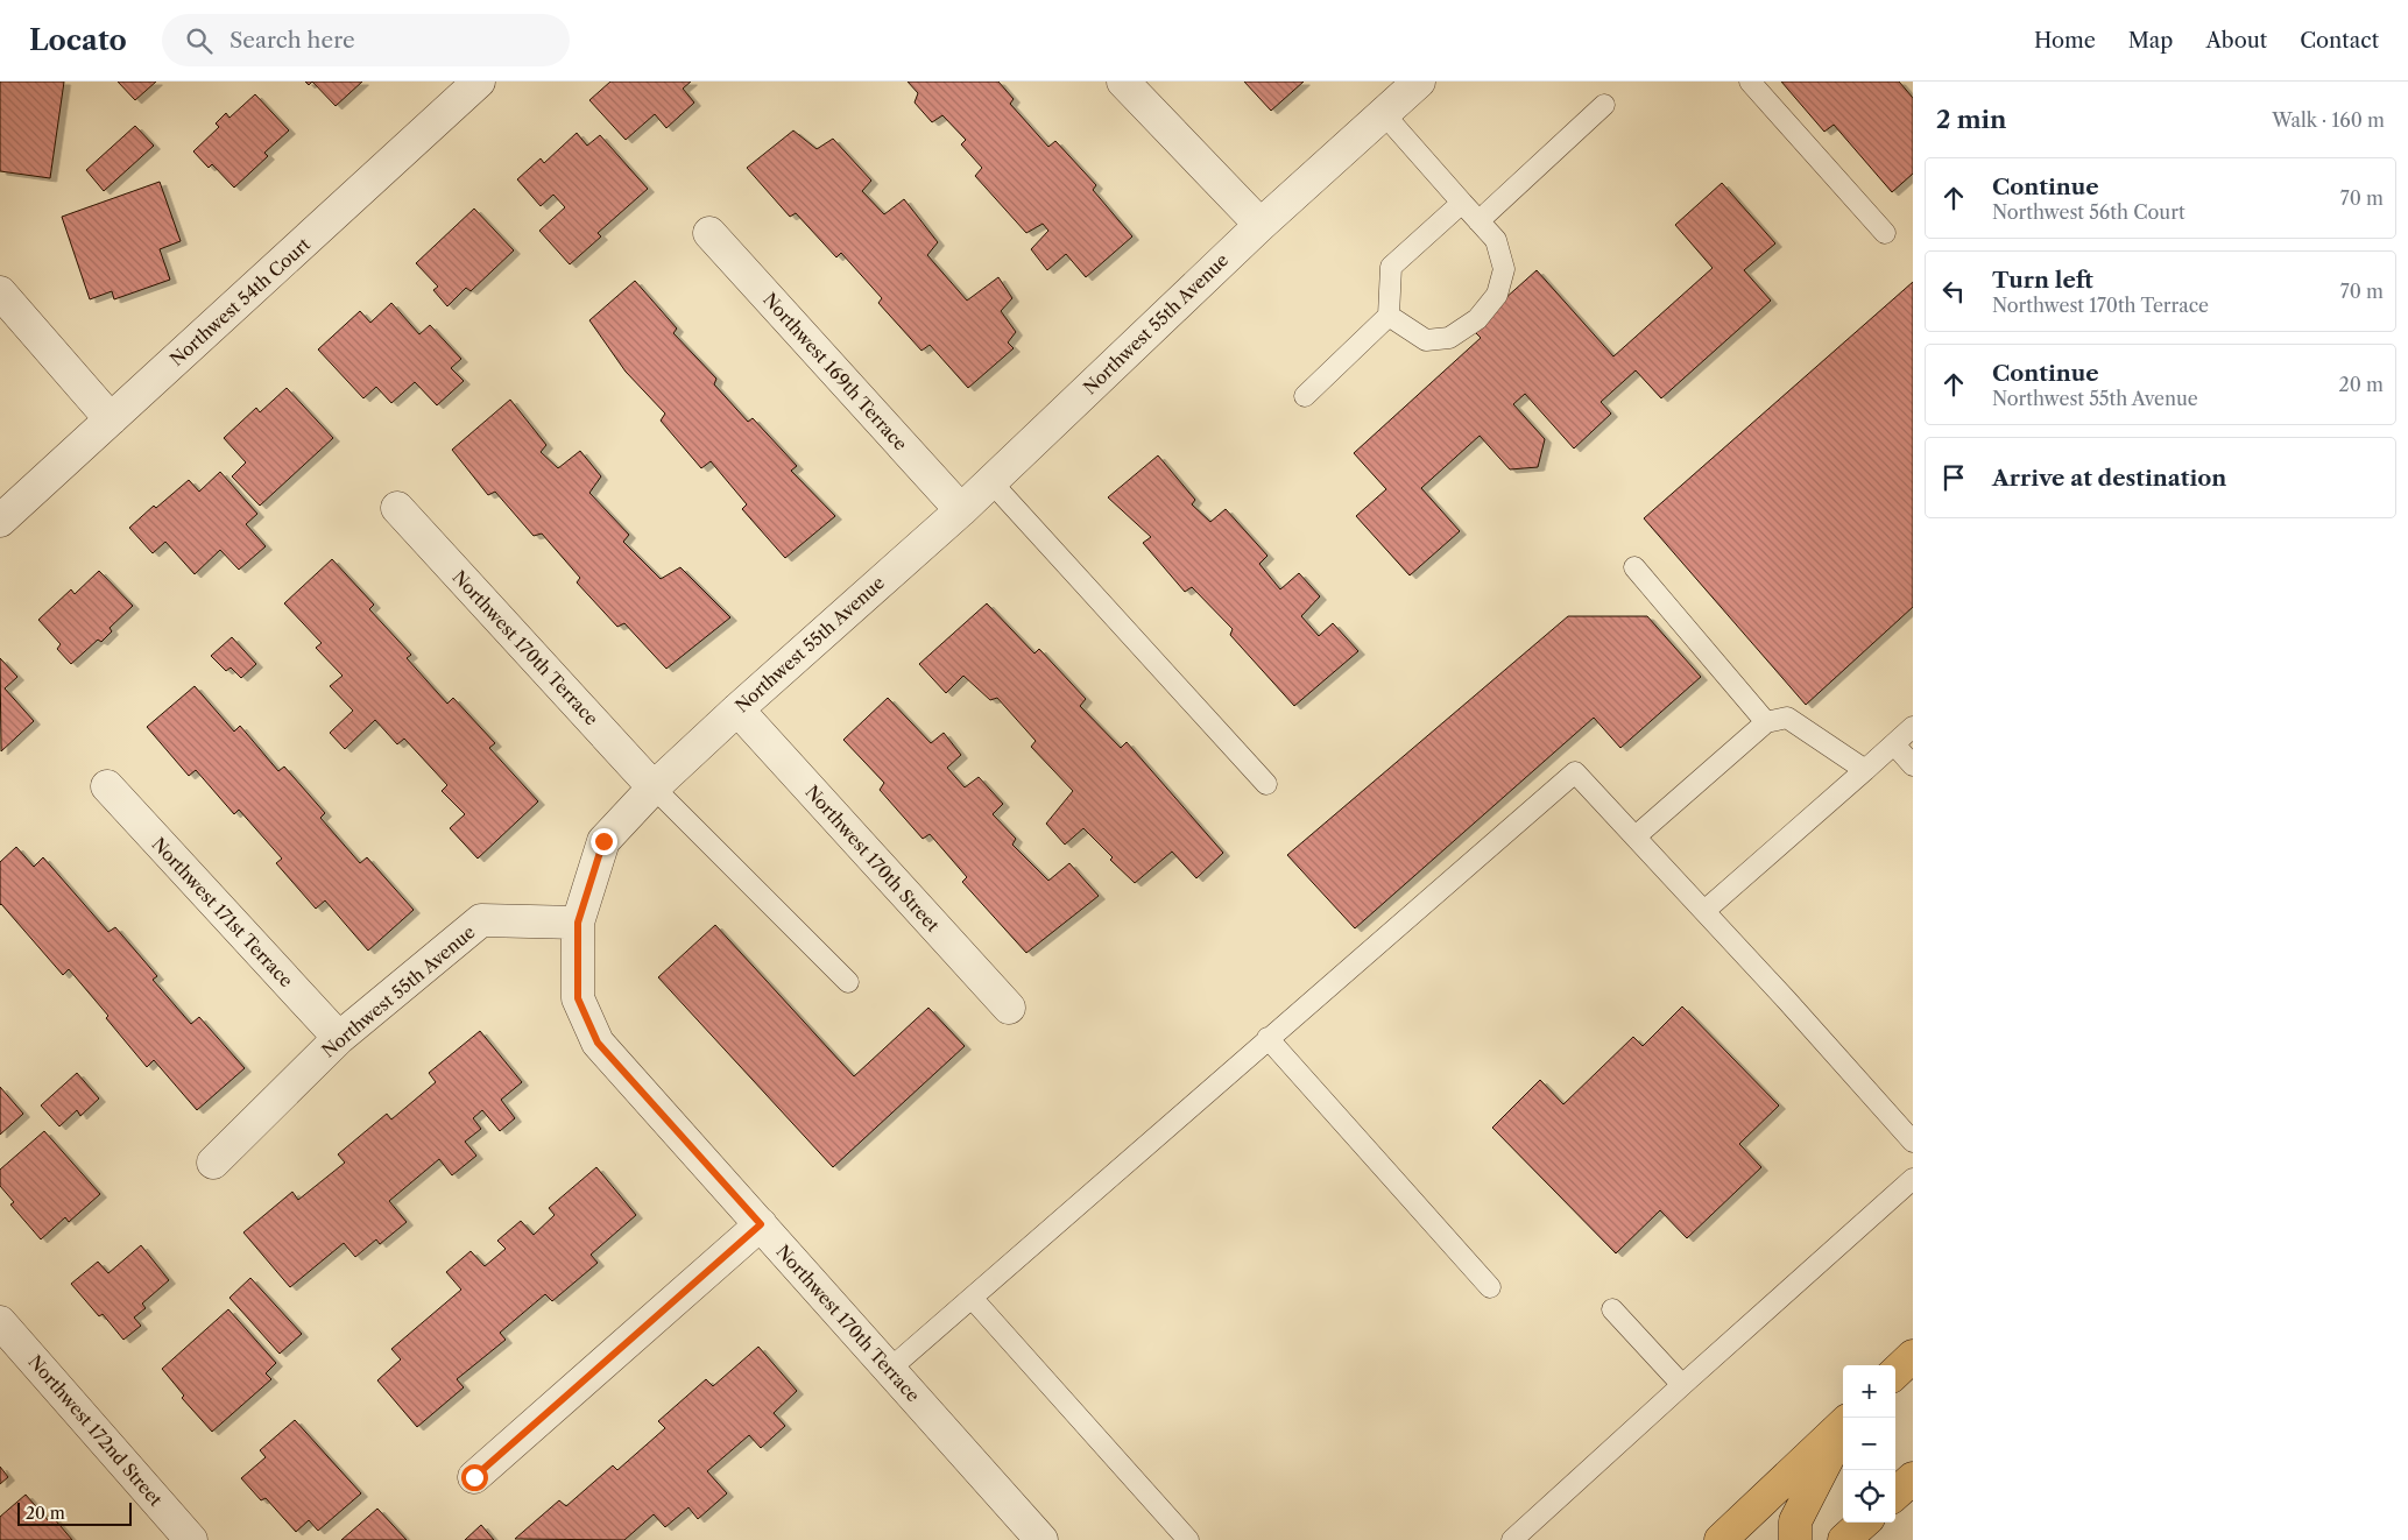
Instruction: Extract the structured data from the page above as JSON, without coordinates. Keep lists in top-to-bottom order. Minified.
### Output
{"streets":{"street":["Northwest 54th Court","Northwest 55th Avenue","Northwest 169th Terrace","Northwest 170th Terrace","Northwest 170th Street","Northwest 171st Terrace","Northwest 172nd Street"]},"crossings":[["Northwest 55th Avenue","Northwest 169th Terrace"],["Northwest 55th Avenue","Northwest 170th Terrace"],["Northwest 55th Avenue","Northwest 170th Street"],["Northwest 55th Avenue","Northwest 171st Terrace"]],"scale_bar":"20 m","page":{"header":"Locato","search":"Search here","nav":["Home","Map","About","Contact"],"heading":["2 min","Walk · 160 m"],"list":[["Continue","Northwest 56th Court","70 m"],["Turn left","Northwest 170th Terrace","70 m"],["Continue","Northwest 55th Avenue","20 m"],"Arrive at destination"],"map_buttons":["+","−"],"scale":"20 m"}}
